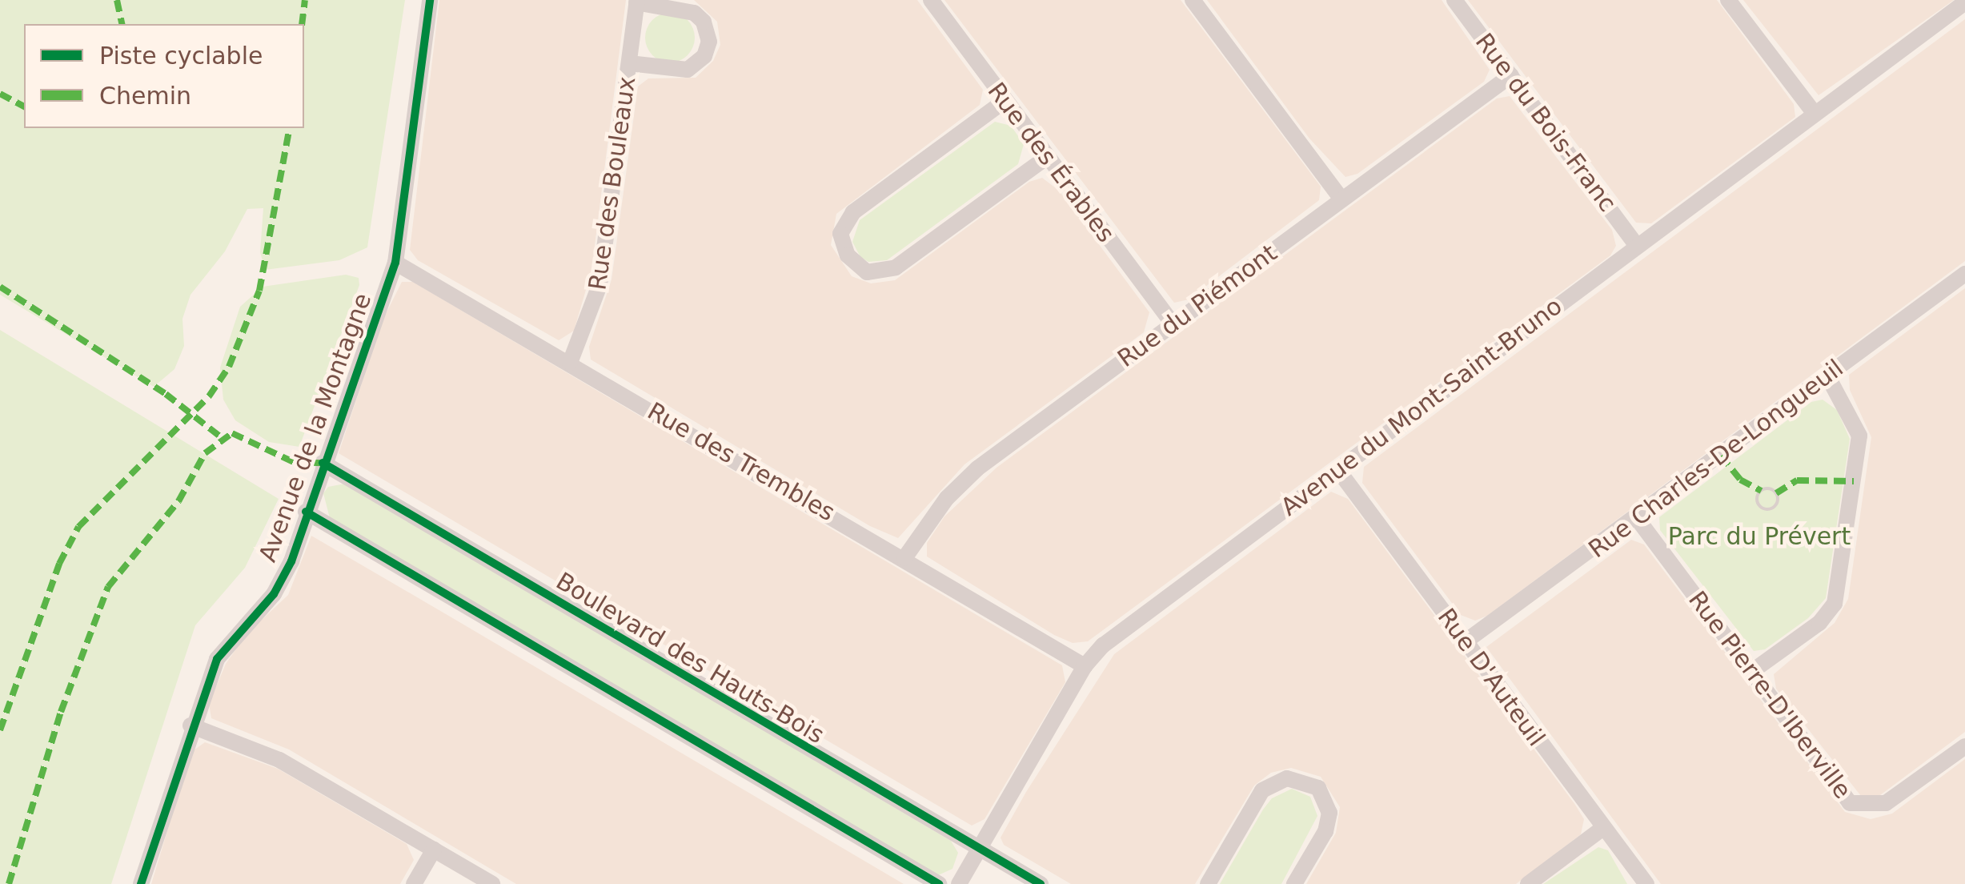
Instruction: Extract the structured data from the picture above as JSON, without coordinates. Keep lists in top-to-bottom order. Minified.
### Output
{"streets":{"street":["Rue du Bois-Franc","Rue des Érables","Rue des Bouleaux","Rue du Piémont","Avenue du Mont-Saint-Bruno","Avenue de la Montagne","Rue Charles-De-Longueuil","Rue des Trembles","Boulevard des Hauts-Bois","Rue D'Auteuil","Rue Pierre-D'Iberville"]},"crossings":[["Rue du Bois-Franc","Rue du Piémont"],["Rue du Bois-Franc","Avenue du Mont-Saint-Bruno"],["Rue des Érables","Rue du Piémont"],["Rue des Bouleaux","Rue des Trembles"],["Rue du Piémont","Rue des Trembles"],["Avenue du Mont-Saint-Bruno","Rue des Trembles"],["Avenue du Mont-Saint-Bruno","Boulevard des Hauts-Bois"],["Avenue du Mont-Saint-Bruno","Rue D'Auteuil"],["Avenue de la Montagne","Rue des Trembles"],["Avenue de la Montagne","Boulevard des Hauts-Bois"],["Rue Charles-De-Longueuil","Rue D'Auteuil"],["Rue Charles-De-Longueuil","Rue Pierre-D'Iberville"]],"parks":["Parc du Prévert"],"legend":["Piste cyclable","Chemin"]}
